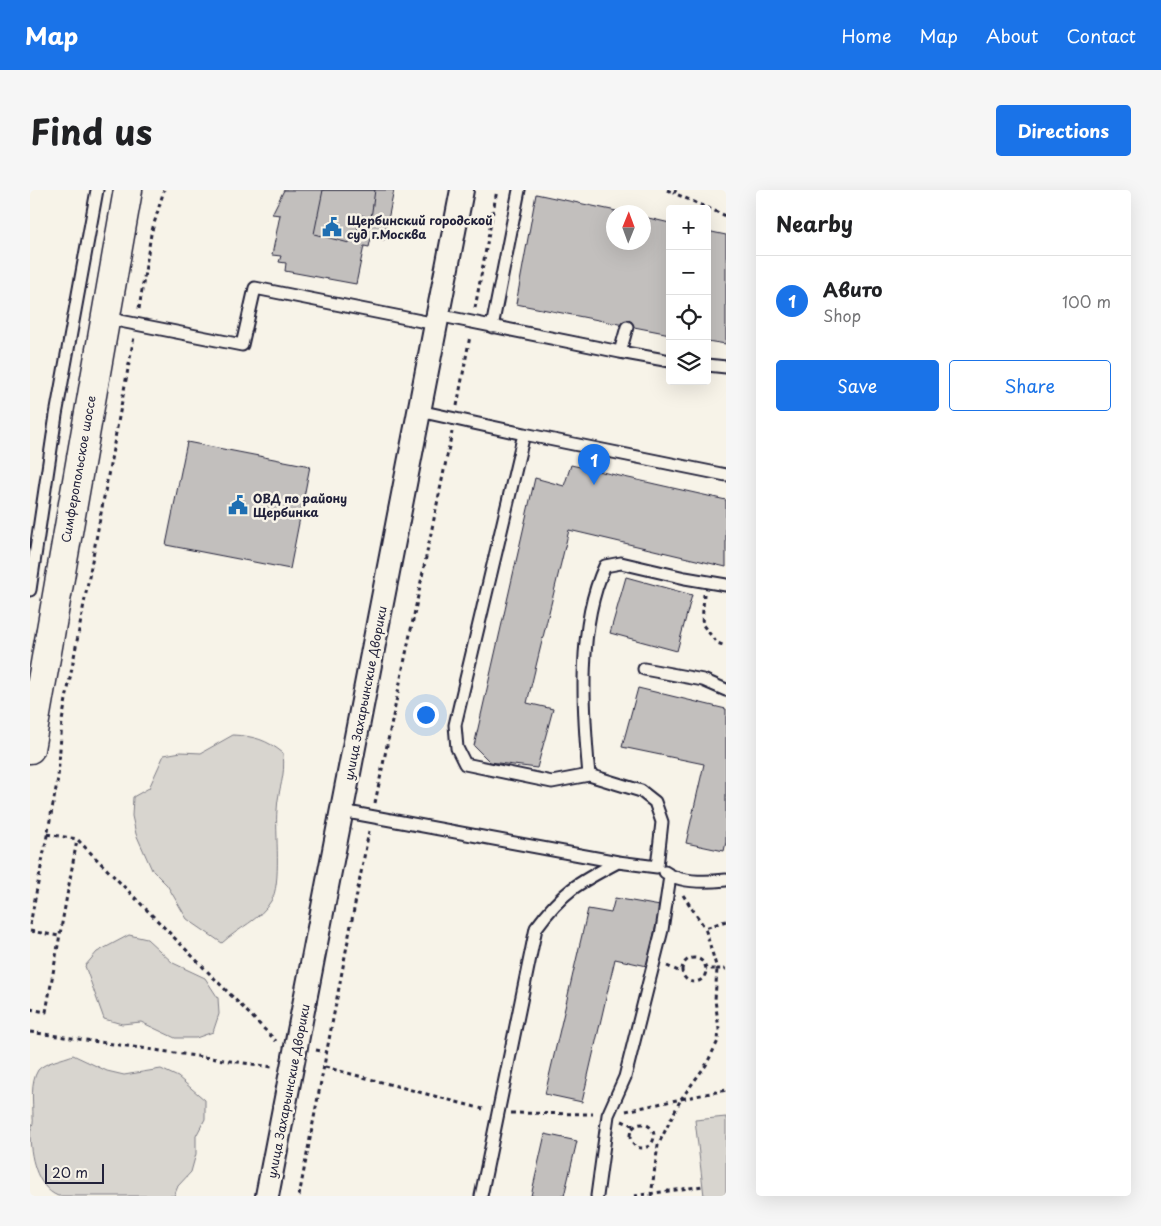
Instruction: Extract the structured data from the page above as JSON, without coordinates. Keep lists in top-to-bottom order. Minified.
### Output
{"streets":{"main road":["Симферопольское шоссе"],"street":["улица Захарьинские Дворики"]},"places":{"public building":["Щербинский городской суд г.Москва","ОВД по району Щербинка"]},"scale_bar":"20 m","north":"top","page":{"header":"Map","nav":["Home","Map","About","Contact"],"title":"Find us","buttons":["Directions",["Save","Share"]],"heading":"Nearby","map_buttons":["+","−"],"list":[{"mark":"1","name":"Авито","note":"Shop","value":"100 m"}],"pins":"1","scale":"20 m"}}
